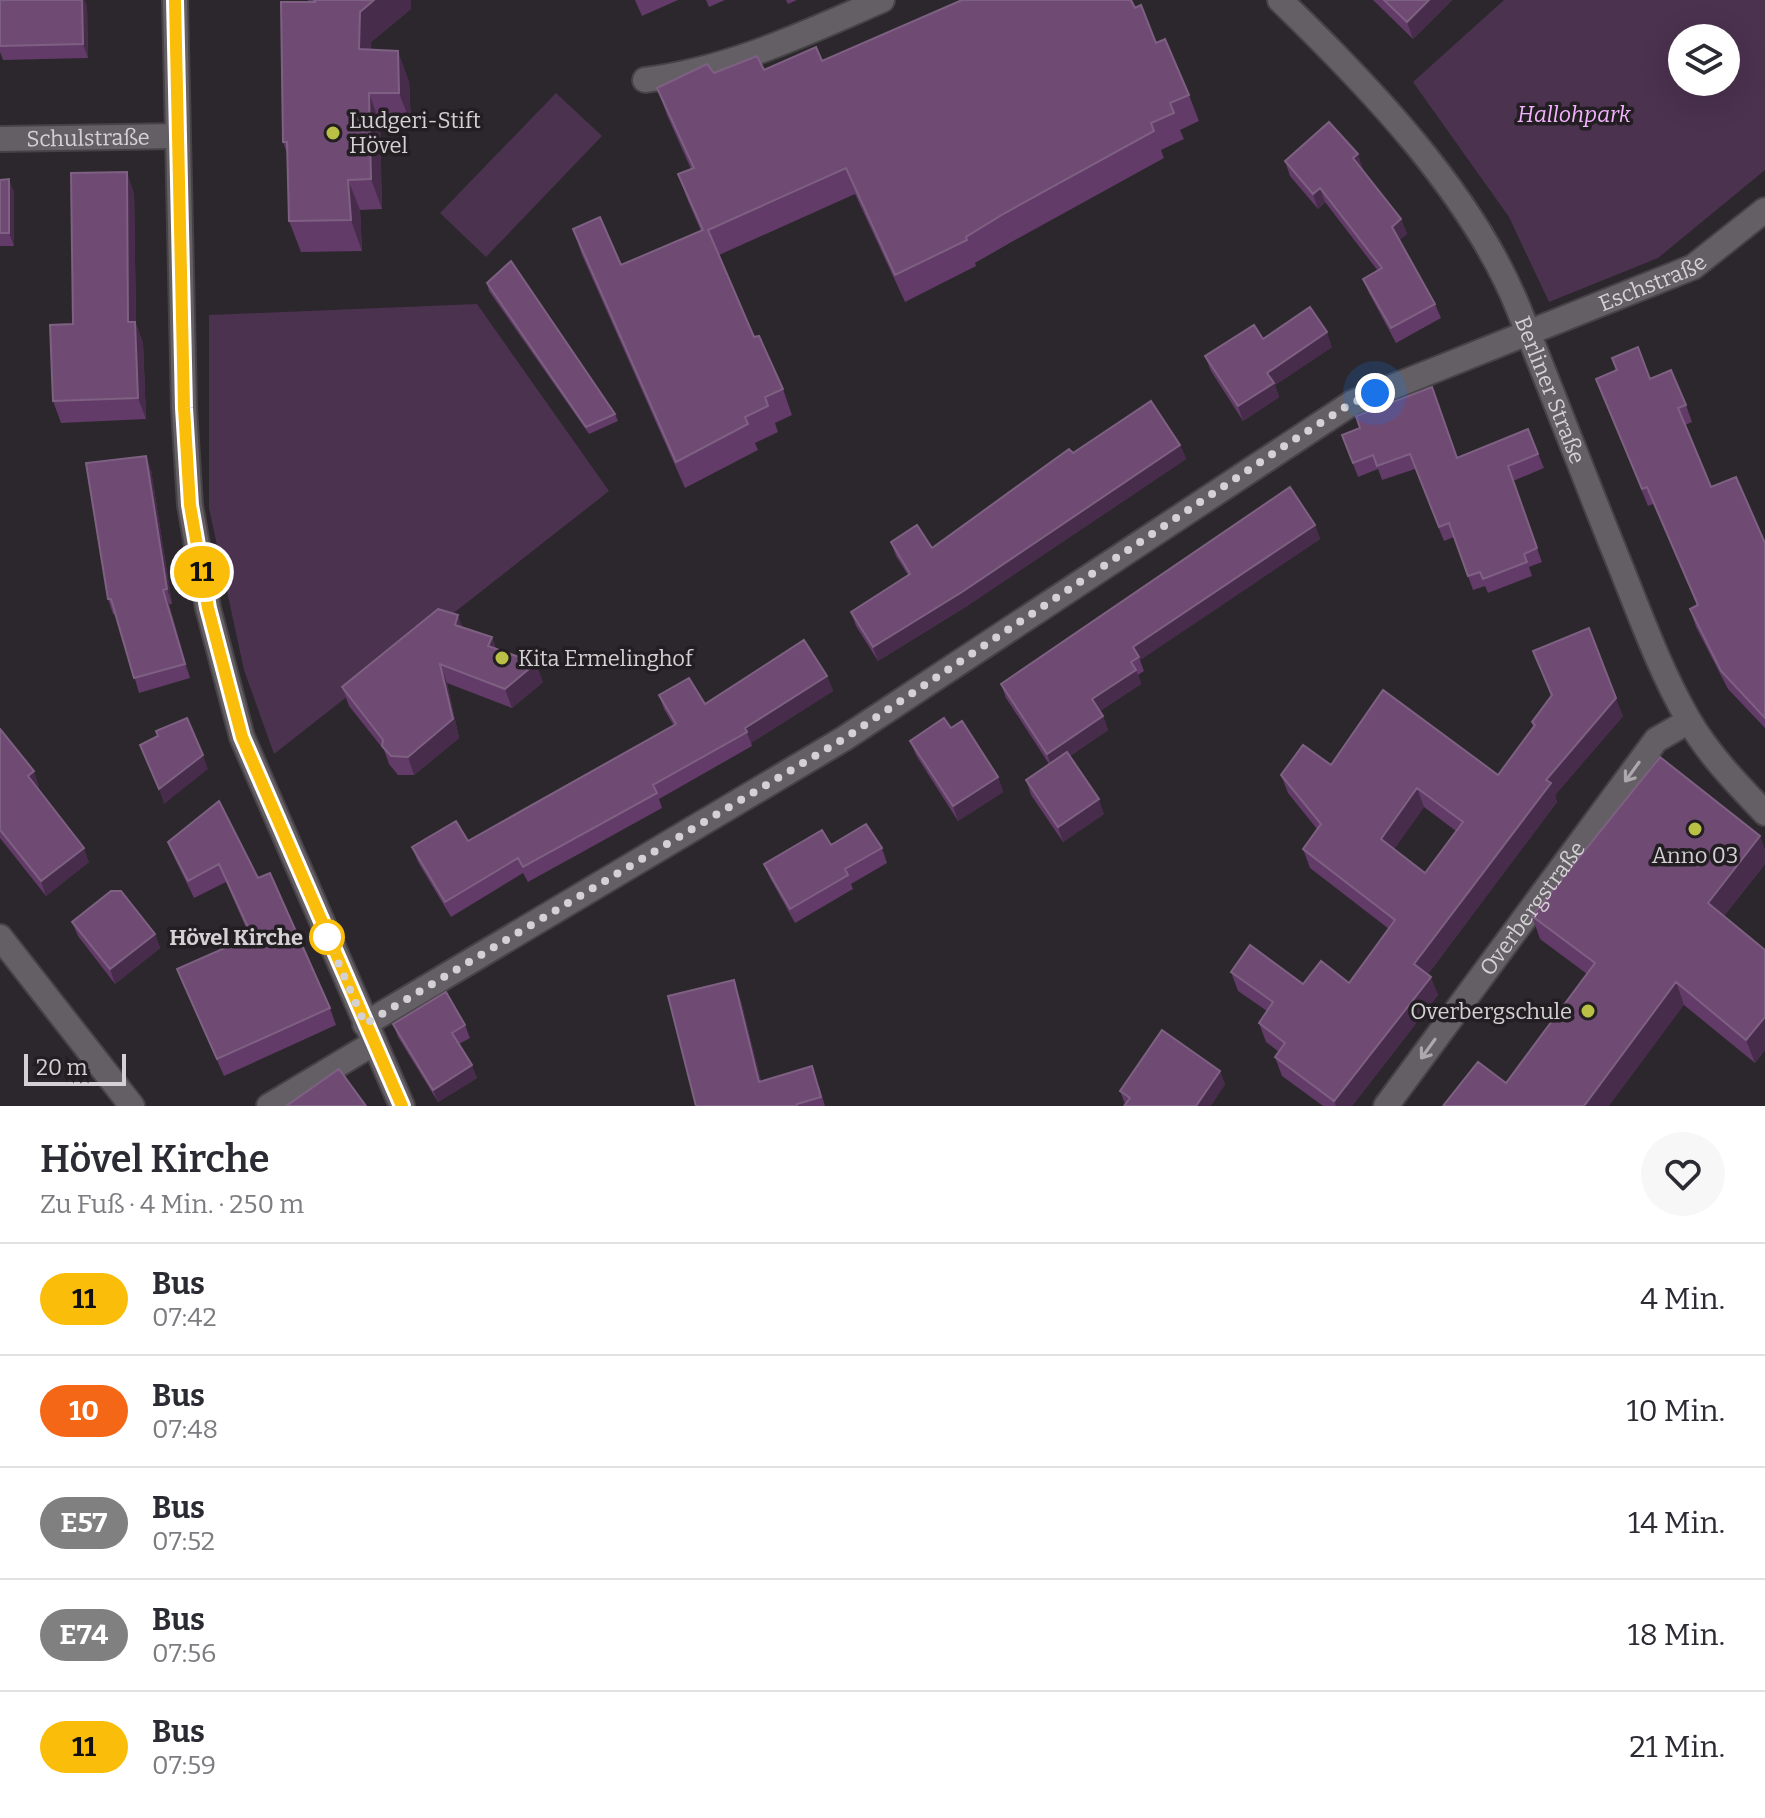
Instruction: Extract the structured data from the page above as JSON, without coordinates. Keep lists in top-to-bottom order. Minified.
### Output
{"streets":{"street":["Schulstraße","Eschstraße","Berliner Straße","Overbergstraße"]},"crossings":[["Eschstraße","Berliner Straße"],["Berliner Straße","Overbergstraße"]],"one_way":["Overbergstraße"],"parks":["Hallohpark"],"places":["Ludgeri-Stift Hövel","Kita Ermelinghof","Anno 03","Hövel Kirche","Overbergschule"],"lines":["bus line 11"],"scale_bar":"20 m","page":{"on_map":"11","scale":"20 m","heading":["Hövel Kirche","Zu Fuß · 4 Min. · 250 m"],"list":[{"mark":"11","name":"Bus","note":"07:42","value":"4 Min."},{"mark":"10","name":"Bus","note":"07:48","value":"10 Min."},{"mark":"E57","name":"Bus","note":"07:52","value":"14 Min."},{"mark":"E74","name":"Bus","note":"07:56","value":"18 Min."},{"mark":"11","name":"Bus","note":"07:59","value":"21 Min."}]}}
